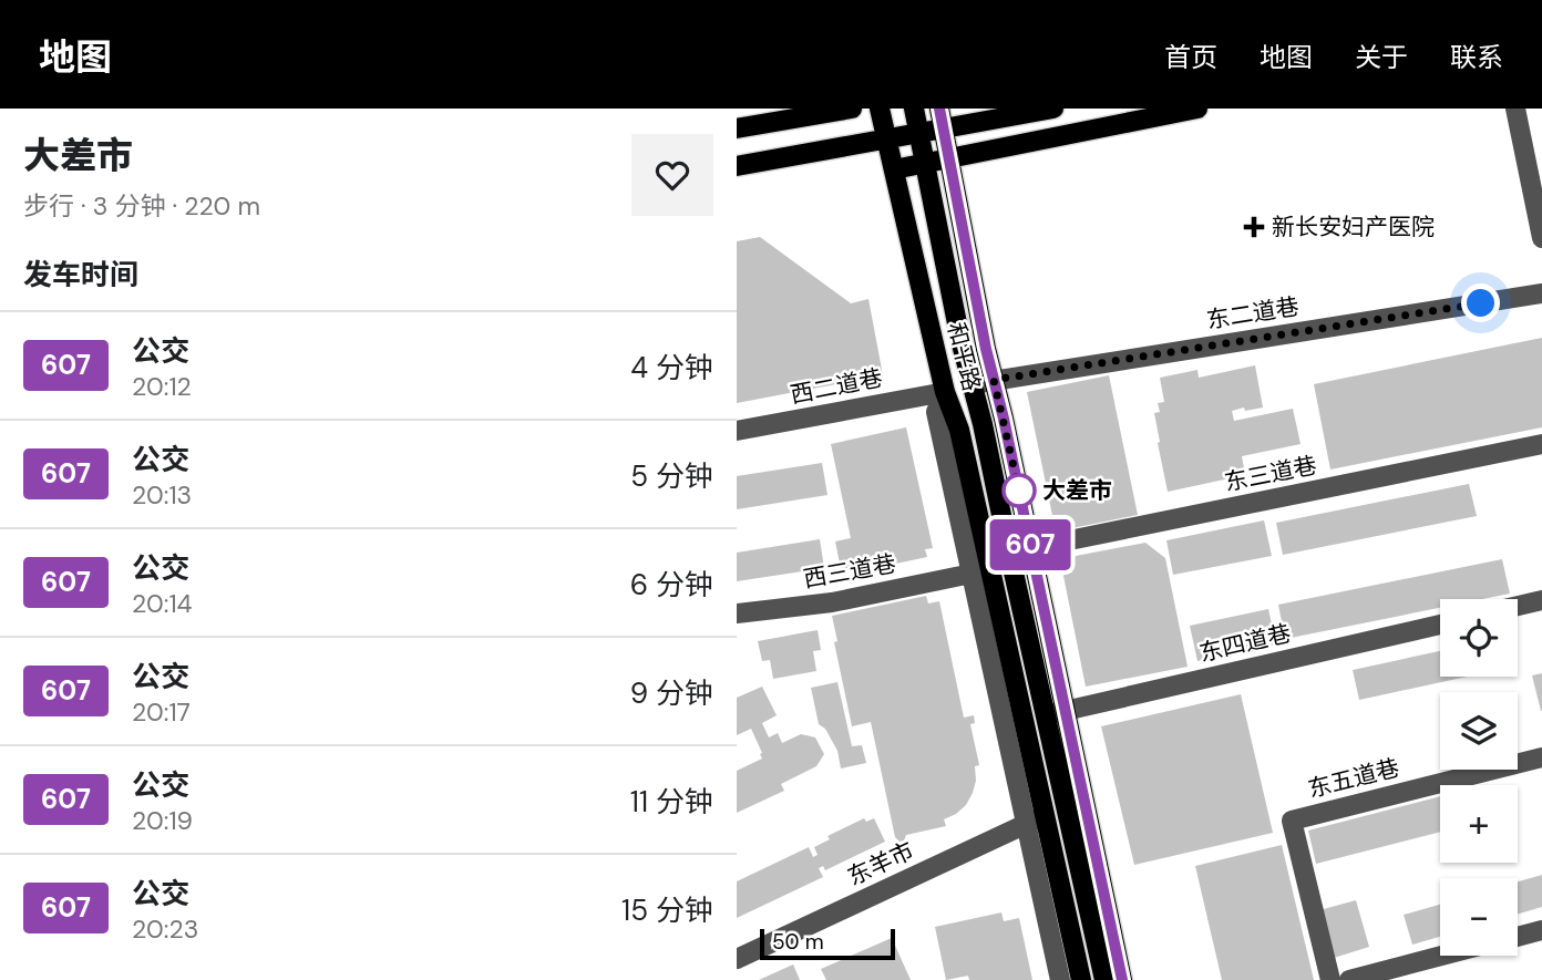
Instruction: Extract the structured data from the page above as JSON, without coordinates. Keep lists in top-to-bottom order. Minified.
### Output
{"streets":{"main road":["和平路"],"street":["东二道巷","西二道巷","东三道巷","西三道巷","东四道巷","东五道巷","东羊市"]},"crossings":[["东二道巷","和平路"],["和平路","西二道巷"],["和平路","东三道巷"],["和平路","东四道巷"],["和平路","东羊市"]],"places":{"health":["新长安妇产医院"],"other":["大差市"]},"lines":["bus line 607"],"scale_bar":"50 m","page":{"header":"地图","nav":["首页","地图","关于","联系"],"heading":[["大差市","步行 · 3 分钟 · 220 m"],"发车时间"],"on_map":"607","list":[{"mark":"607","name":"公交","note":"20:12","value":"4 分钟"},{"mark":"607","name":"公交","note":"20:13","value":"5 分钟"},{"mark":"607","name":"公交","note":"20:14","value":"6 分钟"},{"mark":"607","name":"公交","note":"20:17","value":"9 分钟"},{"mark":"607","name":"公交","note":"20:19","value":"11 分钟"},{"mark":"607","name":"公交","note":"20:23","value":"15 分钟"}],"map_buttons":["+","−"],"scale":"50 m"}}
